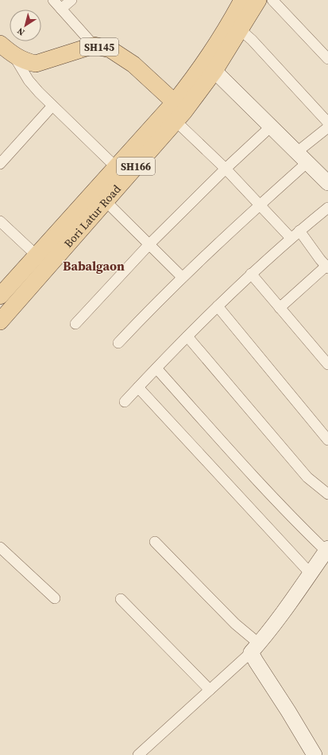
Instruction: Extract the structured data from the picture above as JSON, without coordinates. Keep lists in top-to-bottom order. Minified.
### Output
{"streets":{"main road":["SH145","SH166","Bori Latur Road"]},"crossings":[["SH145","Bori Latur Road"]],"districts":["Babalgaon"],"north":"bottom left"}
